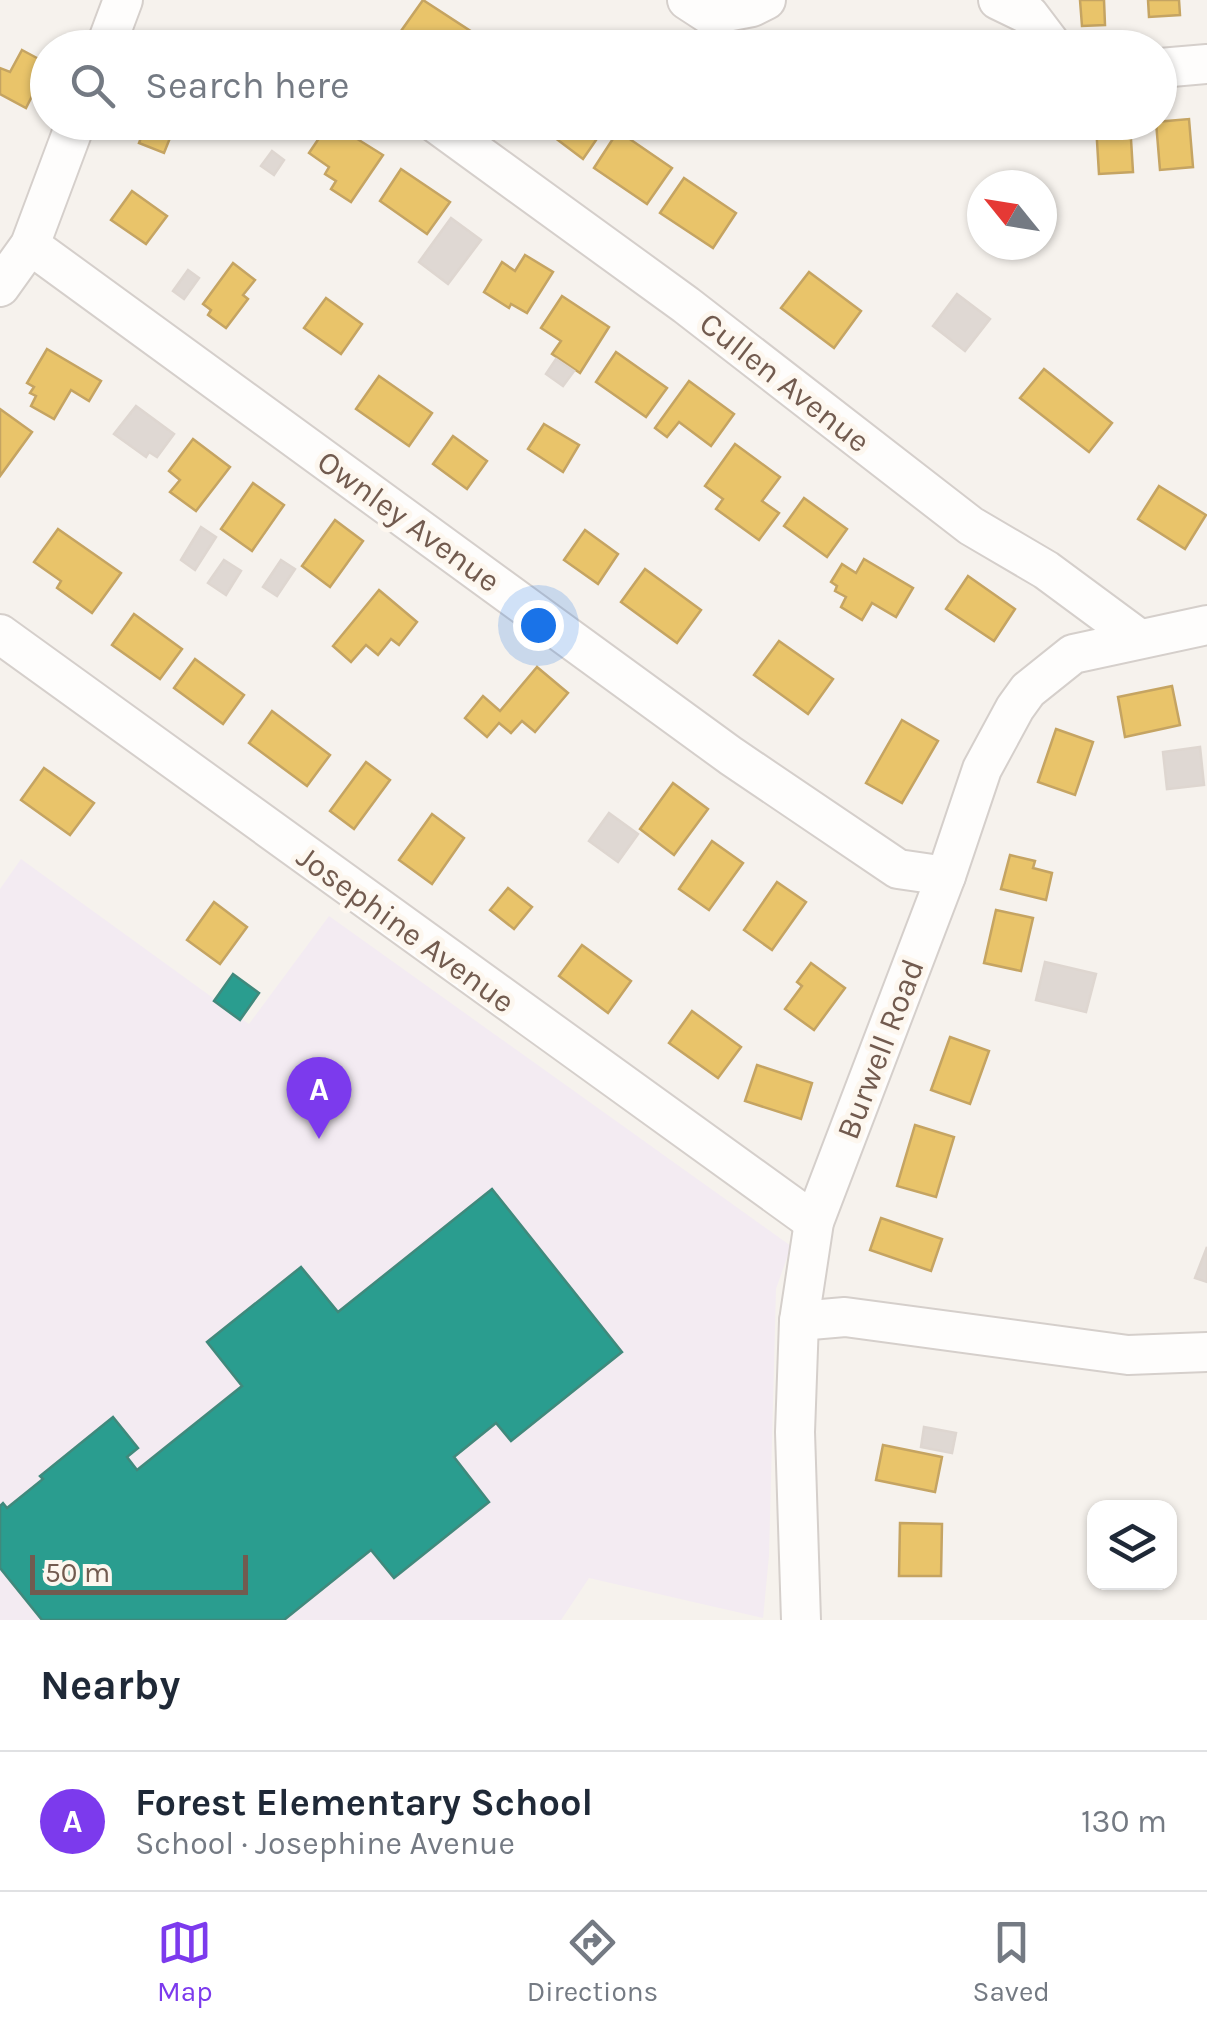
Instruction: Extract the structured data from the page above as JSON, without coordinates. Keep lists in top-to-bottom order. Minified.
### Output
{"streets":{"street":["Cullen Avenue","Ownley Avenue","Josephine Avenue","Burwell Road"]},"crossings":[["Cullen Avenue","Burwell Road"],["Ownley Avenue","Burwell Road"],["Josephine Avenue","Burwell Road"]],"scale_bar":"50 m","north":"top left","page":{"search":"Search here","pins":"A","scale":"50 m","heading":"Nearby","list":[{"mark":"A","name":"Forest Elementary School","note":"School · Josephine Avenue","value":"130 m"}],"nav":["Map","Directions","Saved"]}}
